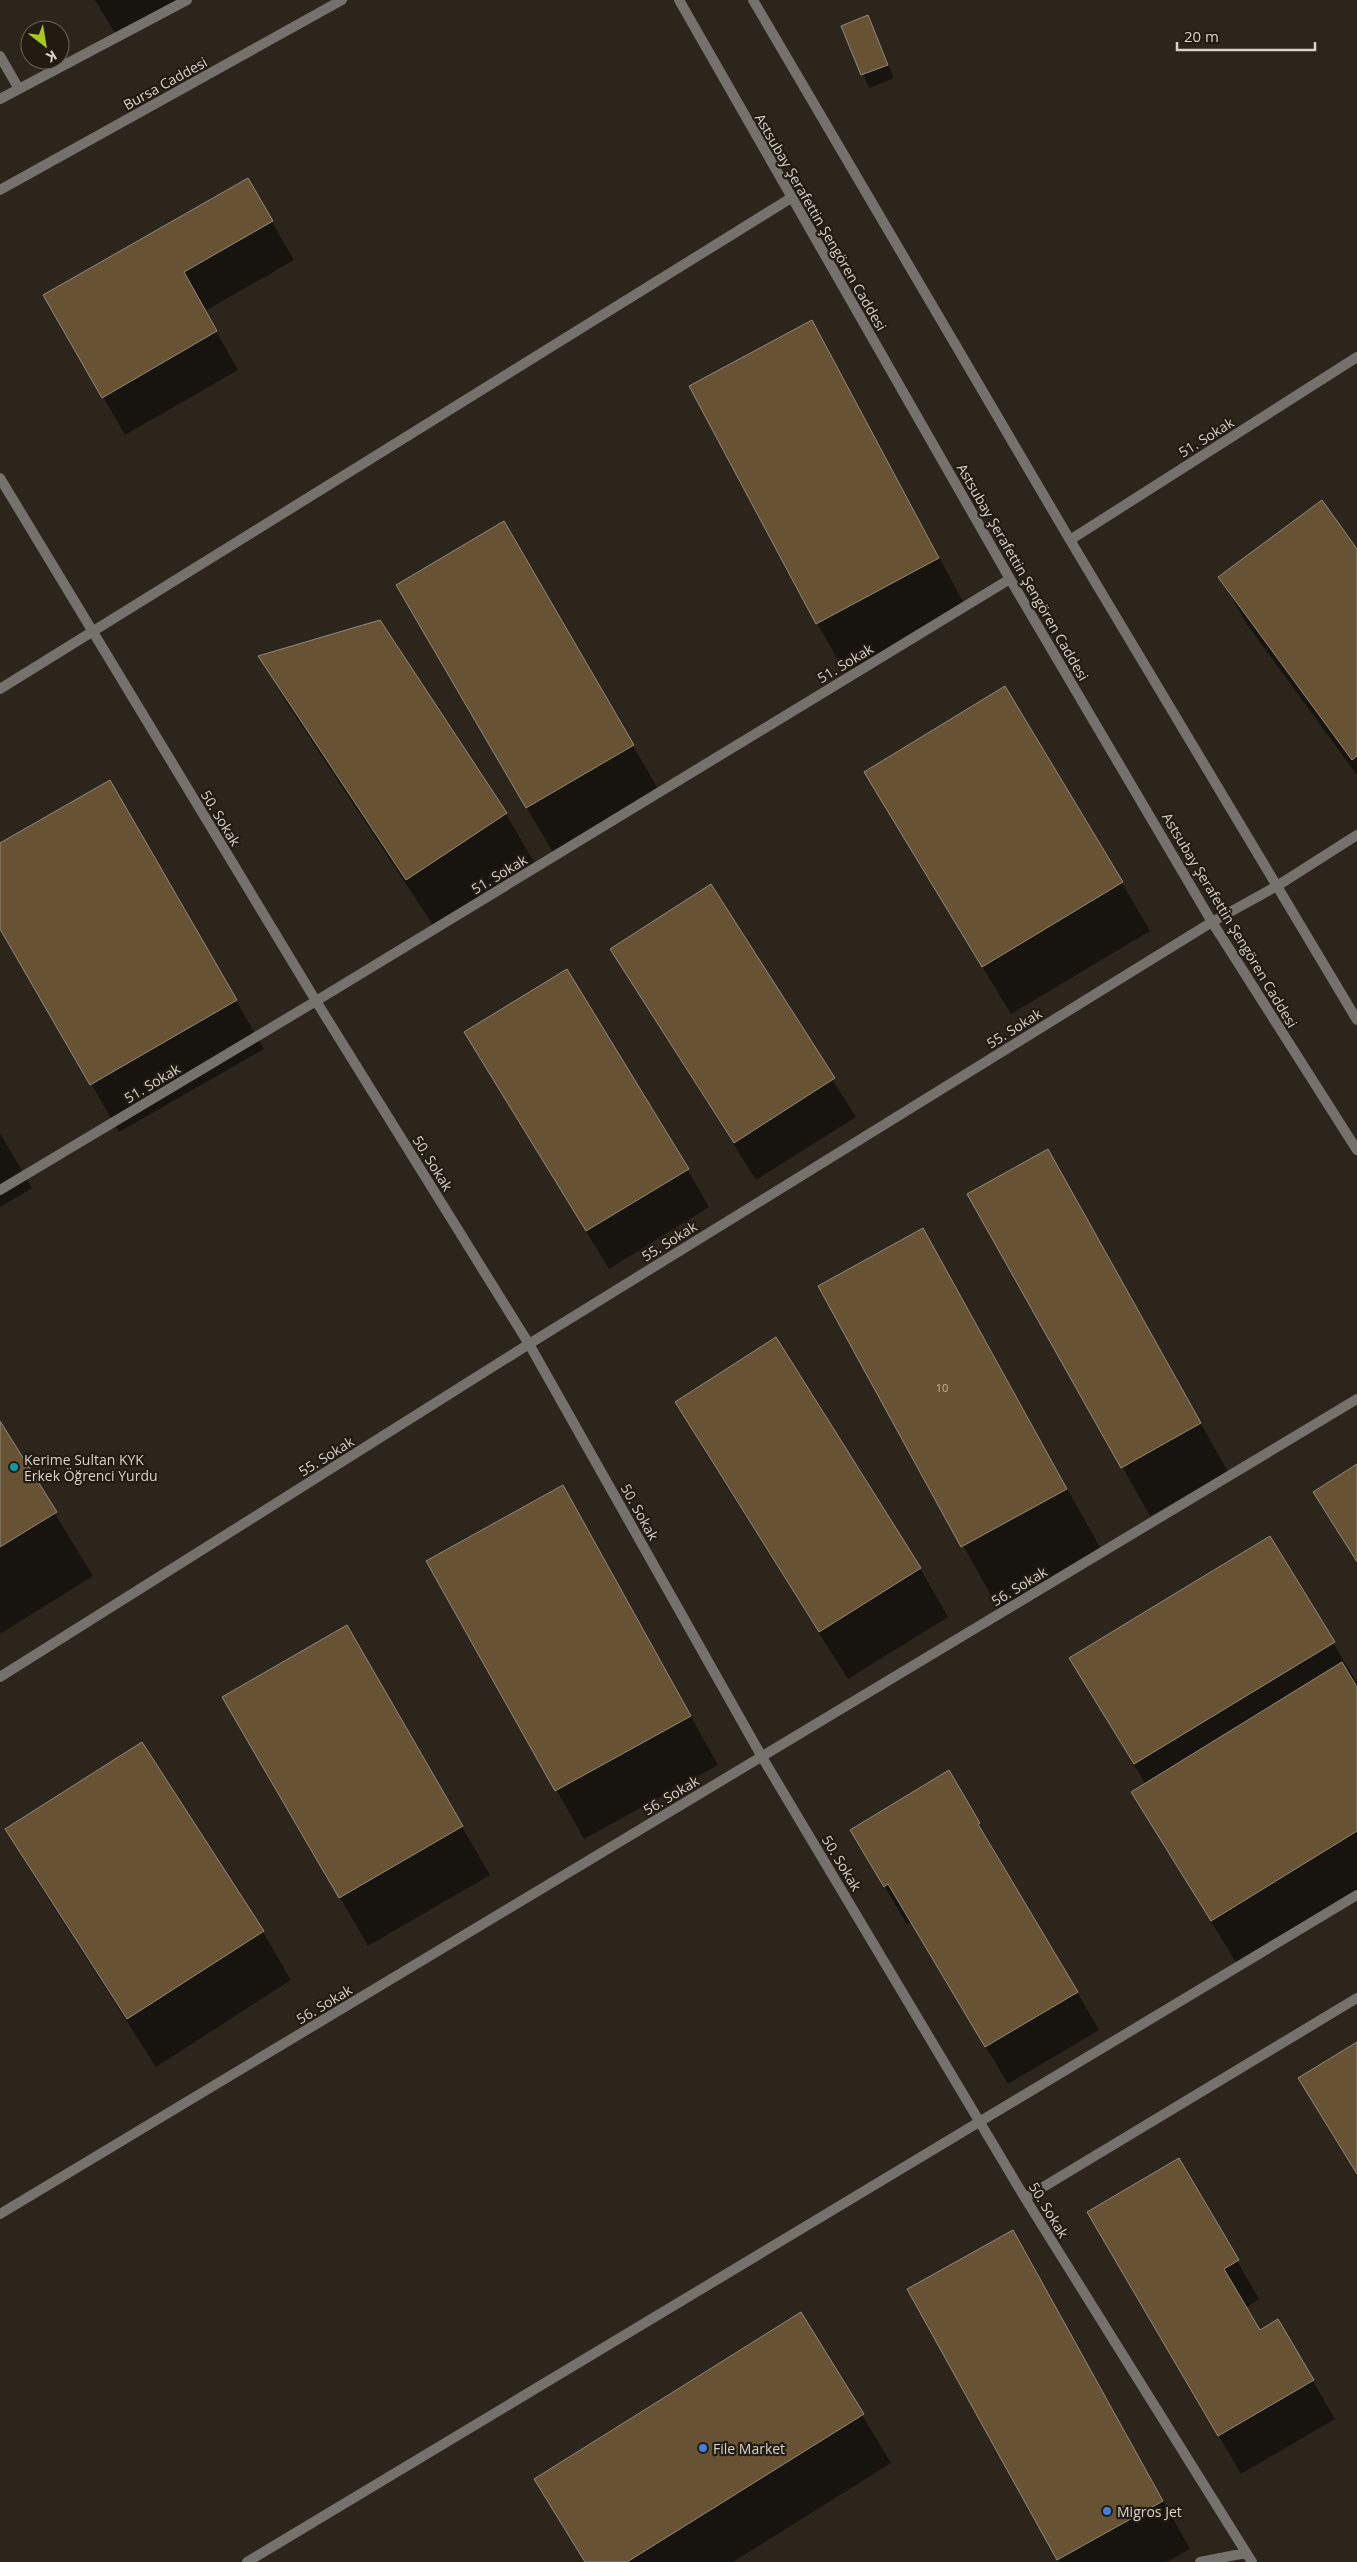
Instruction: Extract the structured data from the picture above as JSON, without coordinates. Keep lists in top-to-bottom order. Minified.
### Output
{"streets":{"street":["Bursa Caddesi","Astsubay Şerafettin Şengören Caddesi","51. Sokak","50. Sokak","55. Sokak","56. Sokak"]},"crossings":[["Astsubay Şerafettin Şengören Caddesi","51. Sokak"],["Astsubay Şerafettin Şengören Caddesi","55. Sokak"],["51. Sokak","50. Sokak"],["50. Sokak","55. Sokak"],["50. Sokak","56. Sokak"]],"places":["Kerime Sultan KYK Erkek Öğrenci Yurdu","File Market","Migros Jet"],"house_numbers":["10"],"scale_bar":"20 m","north":"bottom right"}
